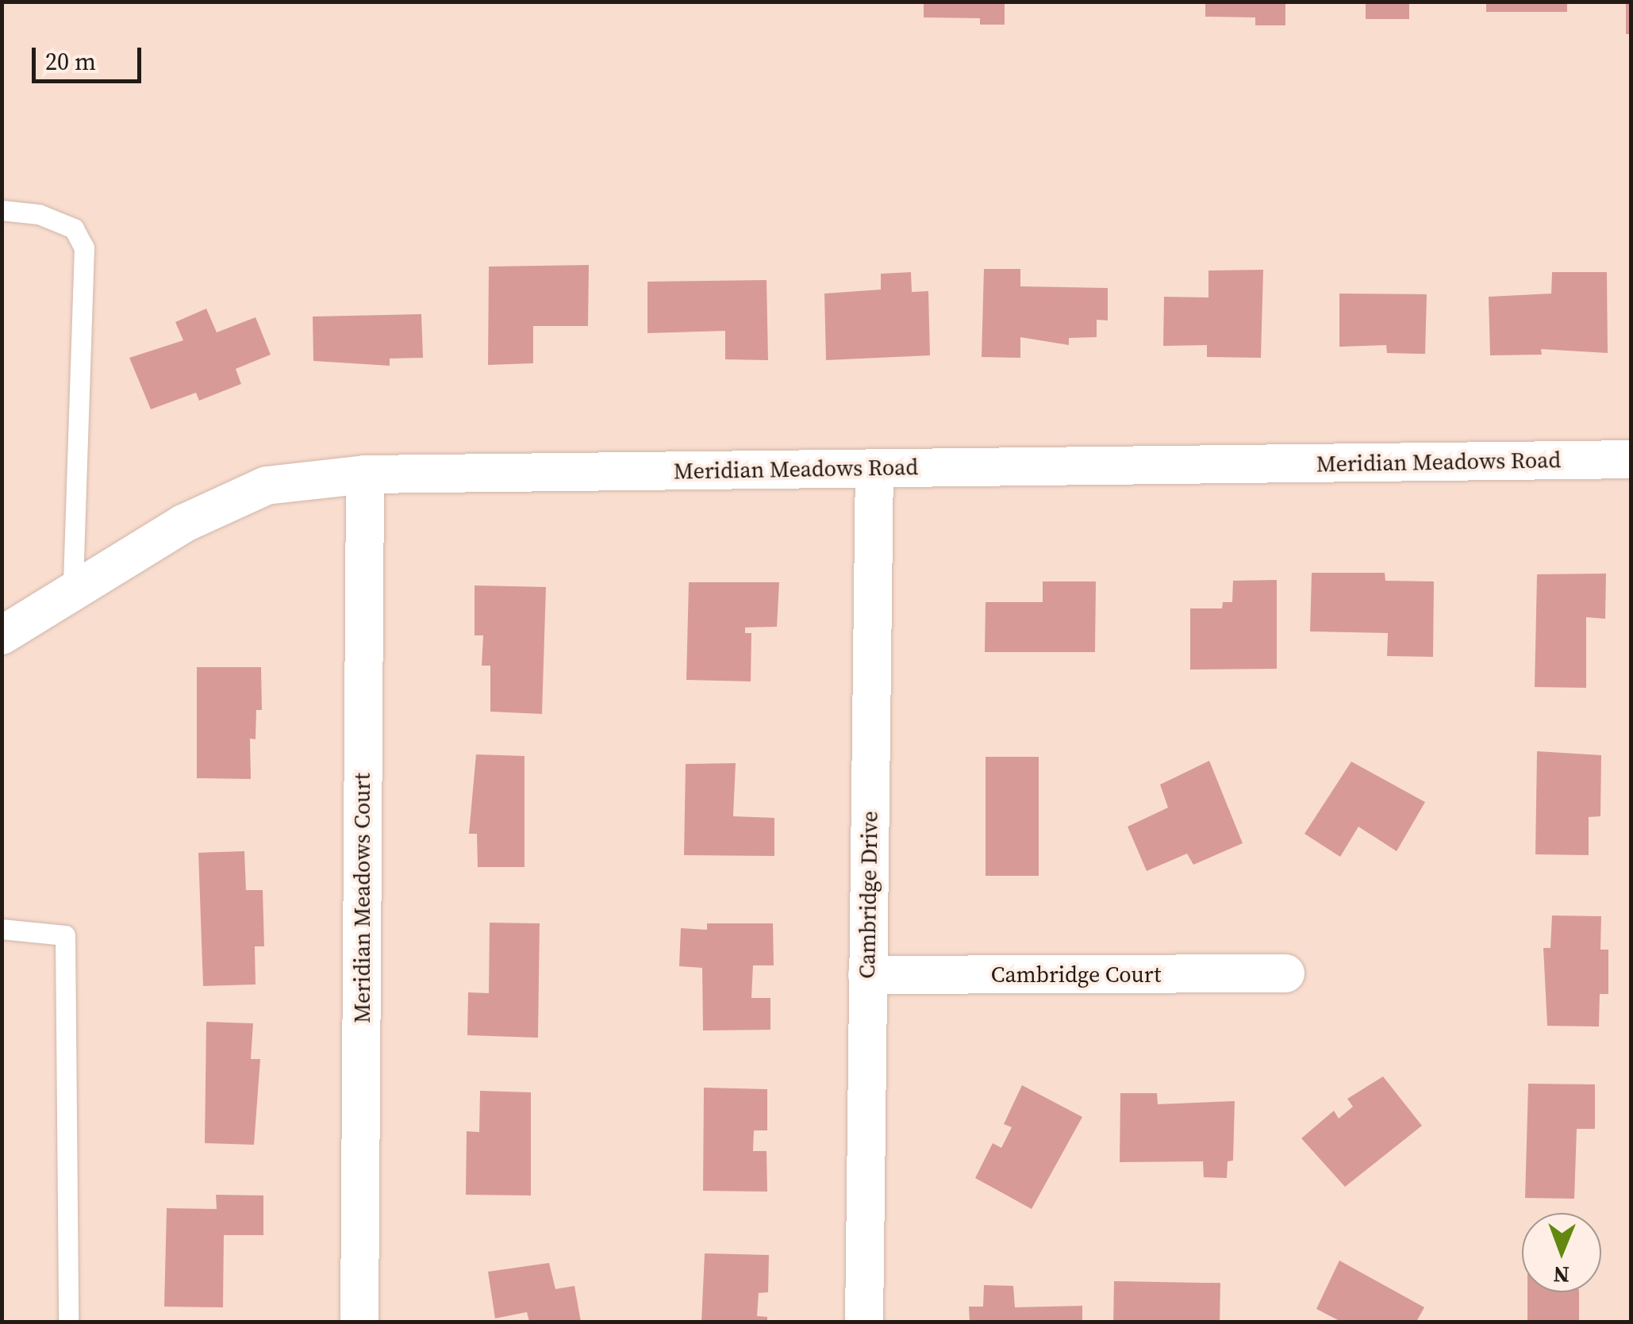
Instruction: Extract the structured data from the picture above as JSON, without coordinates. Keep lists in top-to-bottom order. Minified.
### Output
{"streets":{"street":["Meridian Meadows Road","Cambridge Drive","Meridian Meadows Court","Cambridge Court"]},"crossings":[["Meridian Meadows Road","Cambridge Drive"],["Meridian Meadows Road","Meridian Meadows Court"],["Cambridge Drive","Cambridge Court"]],"scale_bar":"20 m","north":"bottom"}
